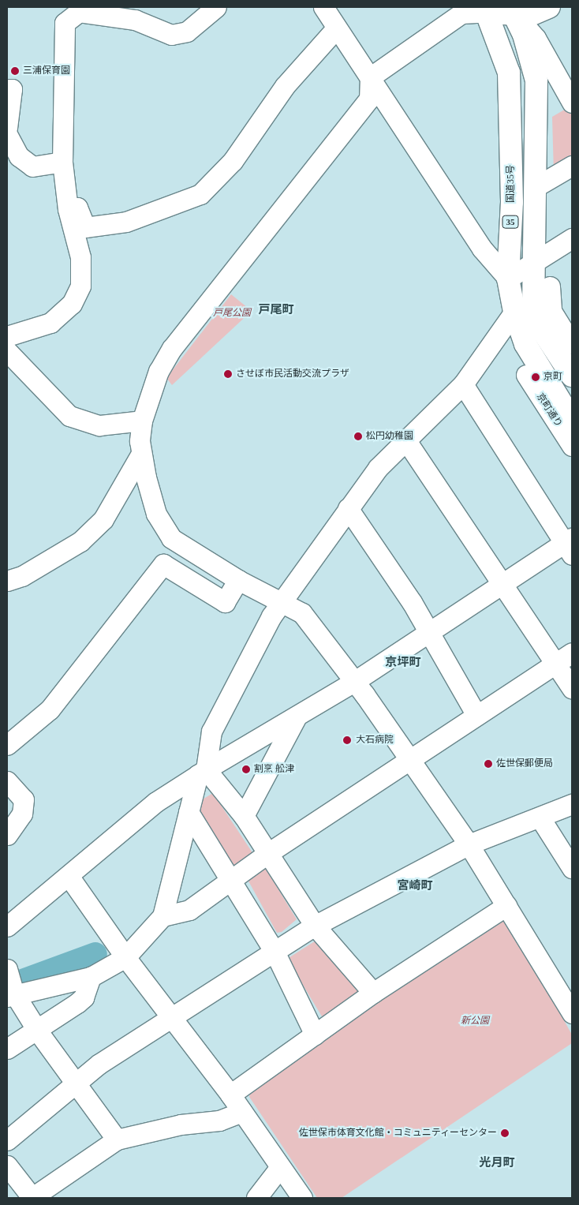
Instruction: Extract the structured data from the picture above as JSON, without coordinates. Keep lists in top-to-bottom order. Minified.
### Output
{"streets":{"highway":["国道35号","35"],"street":["京町通り"]},"districts":["戸尾町","京坪町","宮崎町","光月町"],"parks":["戸尾公園","新公園"],"places":["三浦保育園","させぼ市民活動交流プラザ","京町","松円幼稚園","大石病院","佐世保郵便局","割烹 舩津","佐世保市体育文化館・コミュニティーセンター"]}
